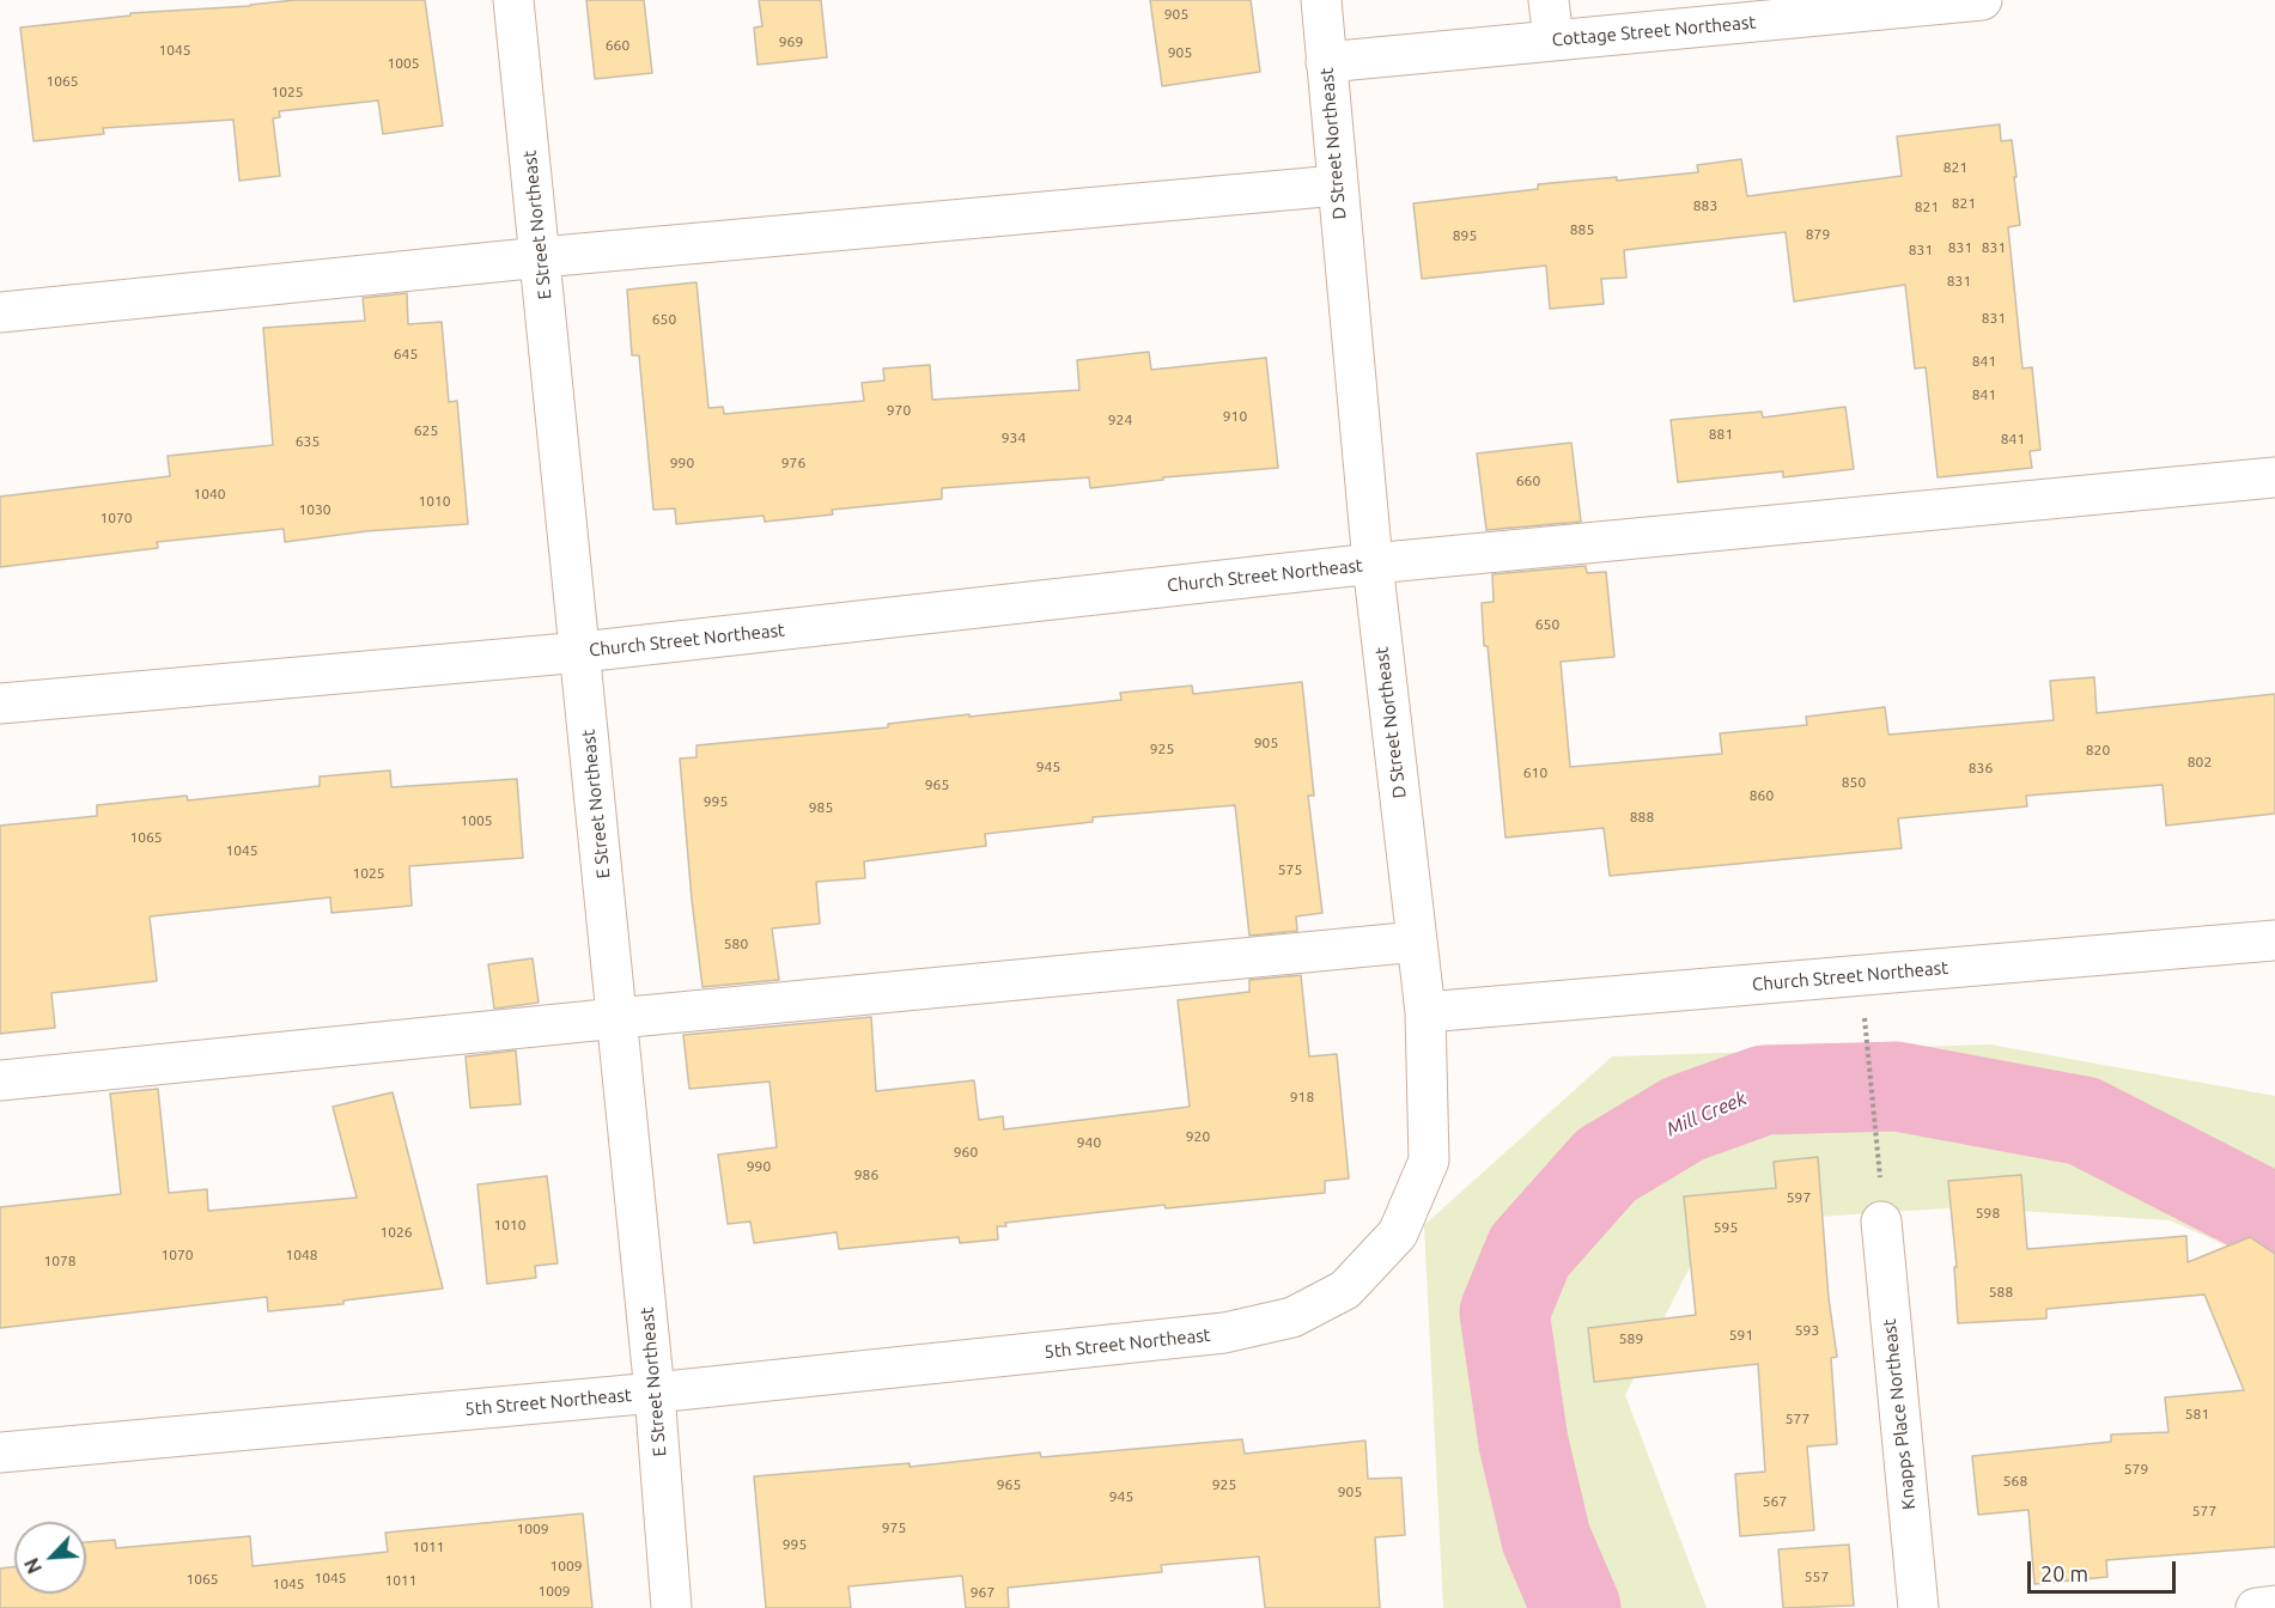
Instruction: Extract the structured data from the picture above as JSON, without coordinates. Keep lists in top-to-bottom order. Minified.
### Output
{"streets":{"street":["Cottage Street Northeast","D Street Northeast","E Street Northeast","Church Street Northeast","5th Street Northeast","Knapps Place Northeast"]},"crossings":[["Cottage Street Northeast","D Street Northeast"],["D Street Northeast","Church Street Northeast"],["D Street Northeast","5th Street Northeast"],["E Street Northeast","Church Street Northeast"],["E Street Northeast","5th Street Northeast"]],"water":["Mill Creek"],"house_numbers":["905","969","660","1045","905","1005","1065","1025","821","821","883","821","885","879","895","831","831","831","831","831","650","645","841","841","970","910","924","625","881","934","841","635","990","976","660","1040","1010","1030","1070","650","905","925","820","802","945","836","610","850","965","860","995","985","888","1005","1065","1045","575","1025","580","918","920","940","960","990","986","597","598","1010","595","1026","1070","1048","1078","588","593","591","589","581","577","579","568","965","925","905","945","567","577","975","1009","995","1011","1009","557","1045","1065","1011","1045","1009","967"],"scale_bar":"20 m","north":"bottom left"}
